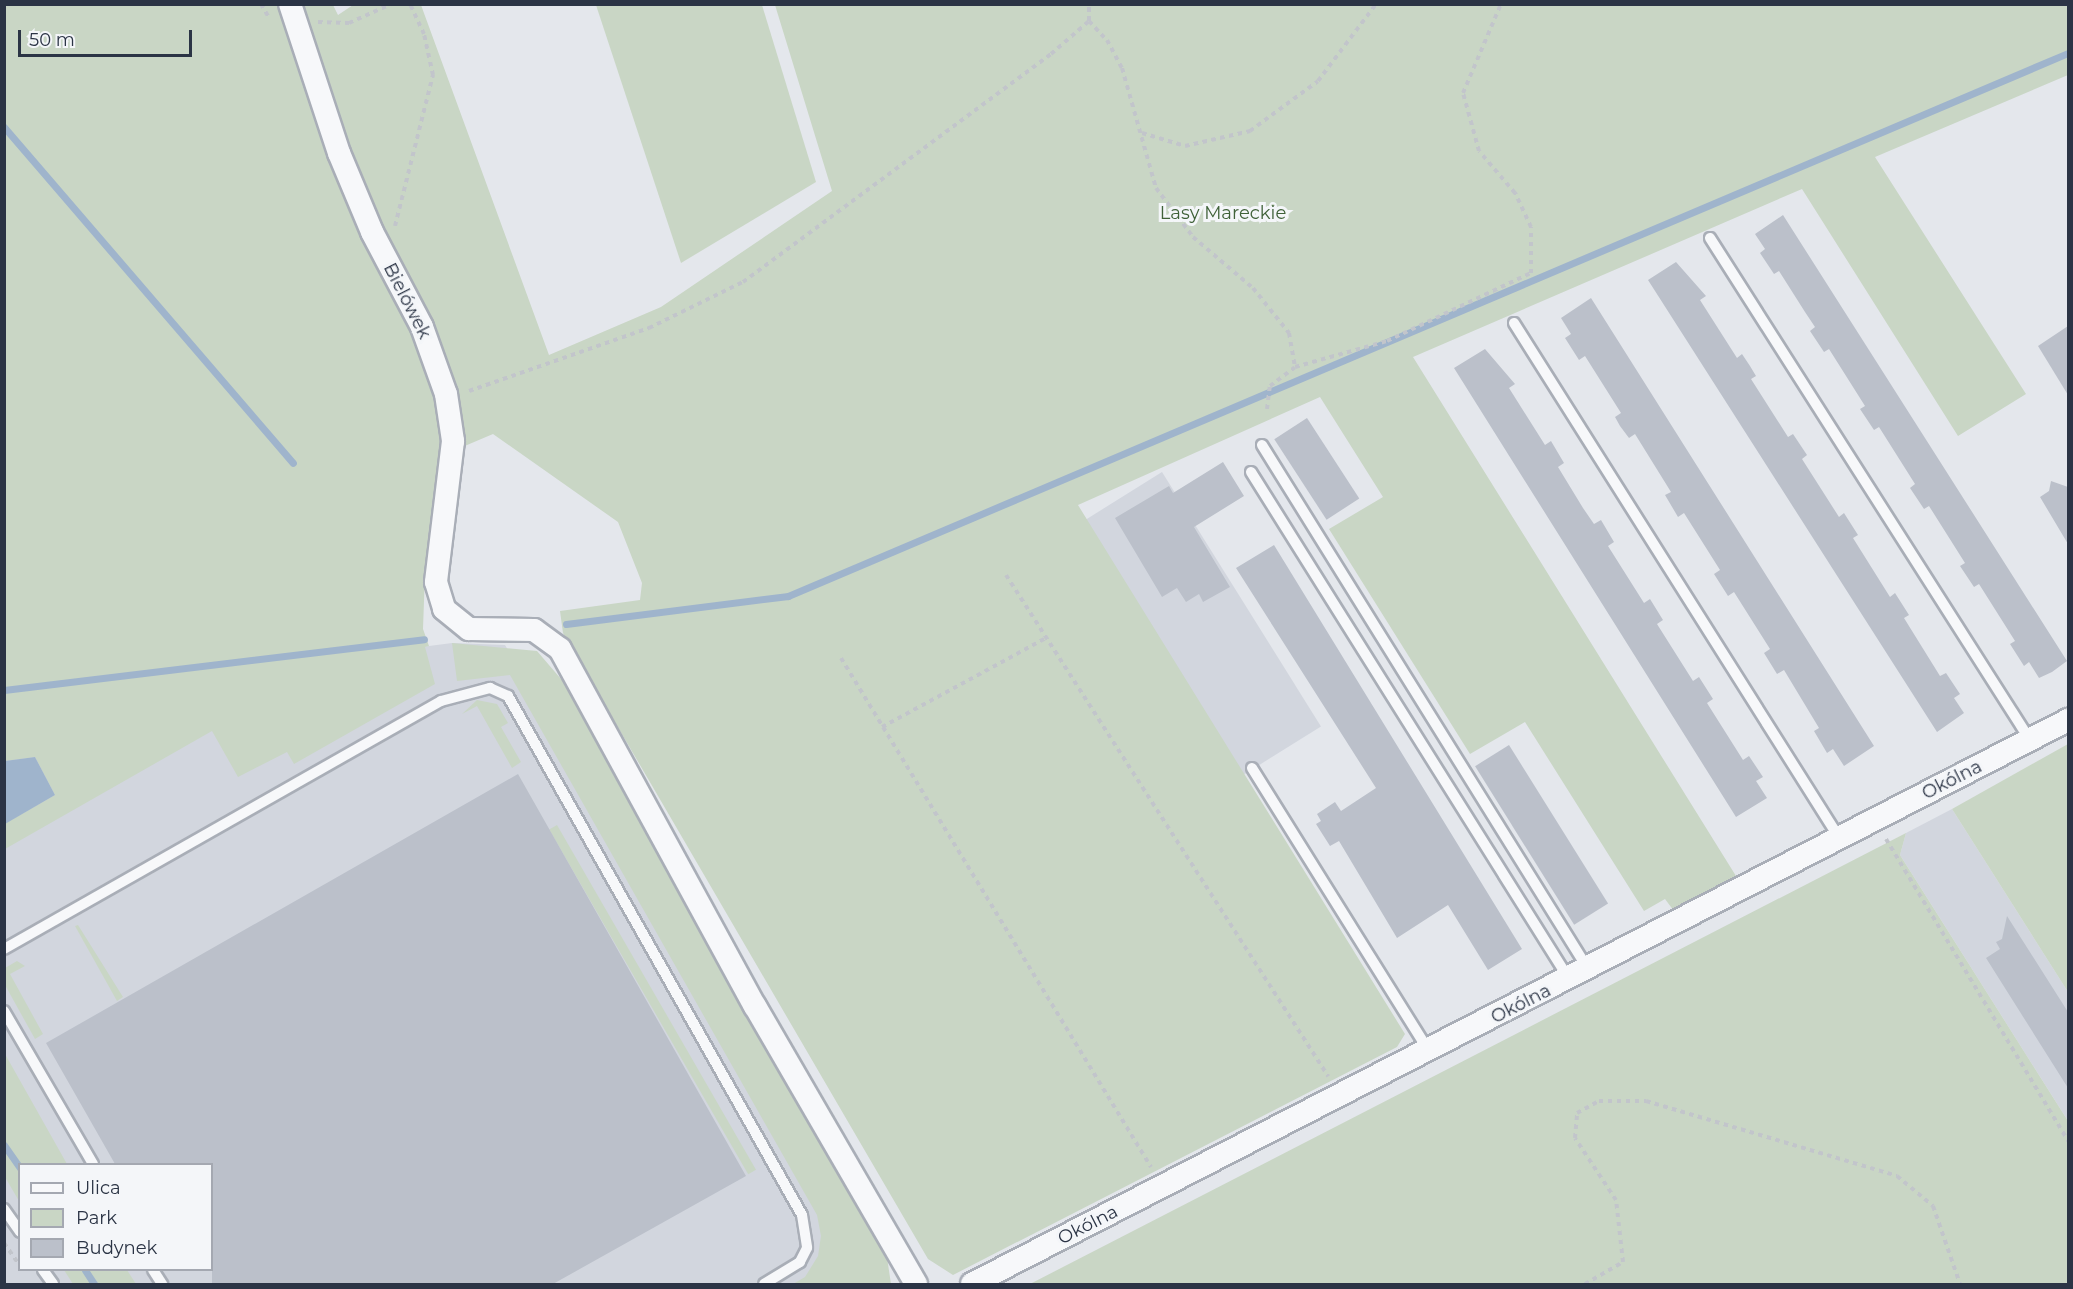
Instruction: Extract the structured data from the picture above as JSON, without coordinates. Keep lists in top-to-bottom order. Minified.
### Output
{"streets":{"street":["Bielówek","Okólna"]},"parks":["Lasy Mareckie"],"legend":["Ulica","Park","Budynek"],"scale_bar":"50 m"}
